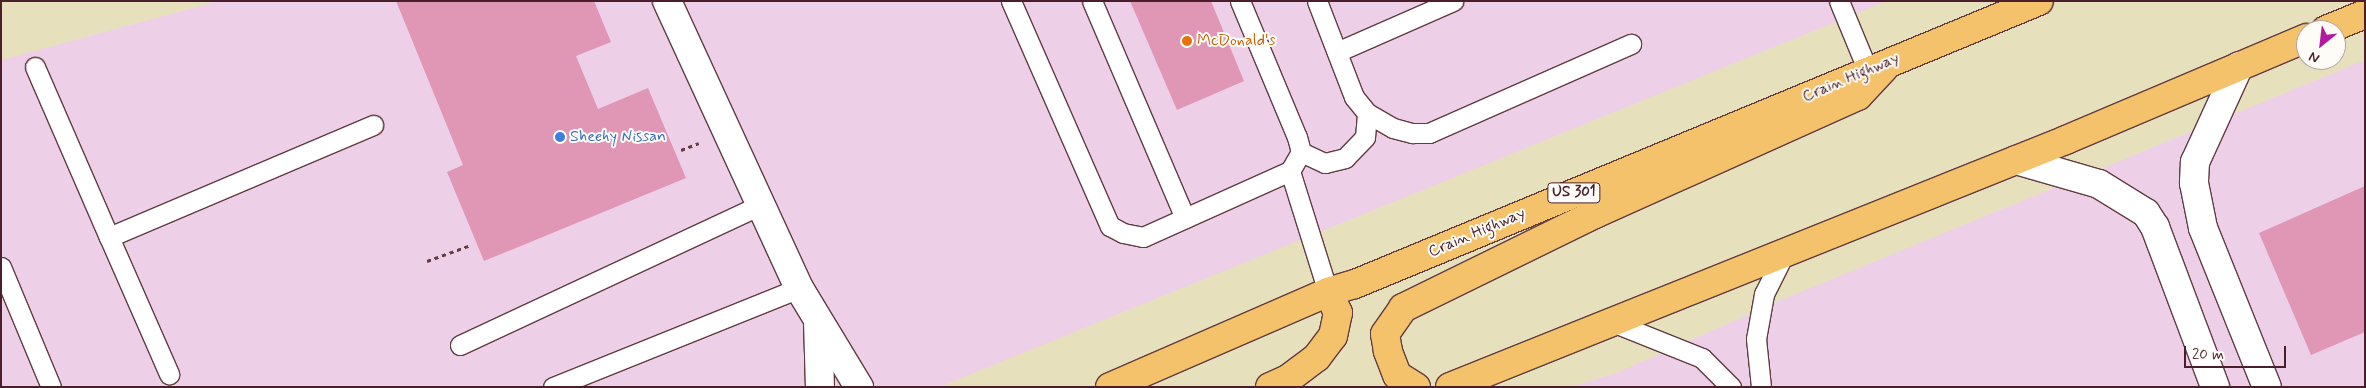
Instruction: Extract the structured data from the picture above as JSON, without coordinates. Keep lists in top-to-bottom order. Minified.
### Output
{"streets":{"highway":["Crain Highway","US 301"]},"places":["McDonald's","Sheehy Nissan"],"scale_bar":"20 m","north":"bottom left"}
